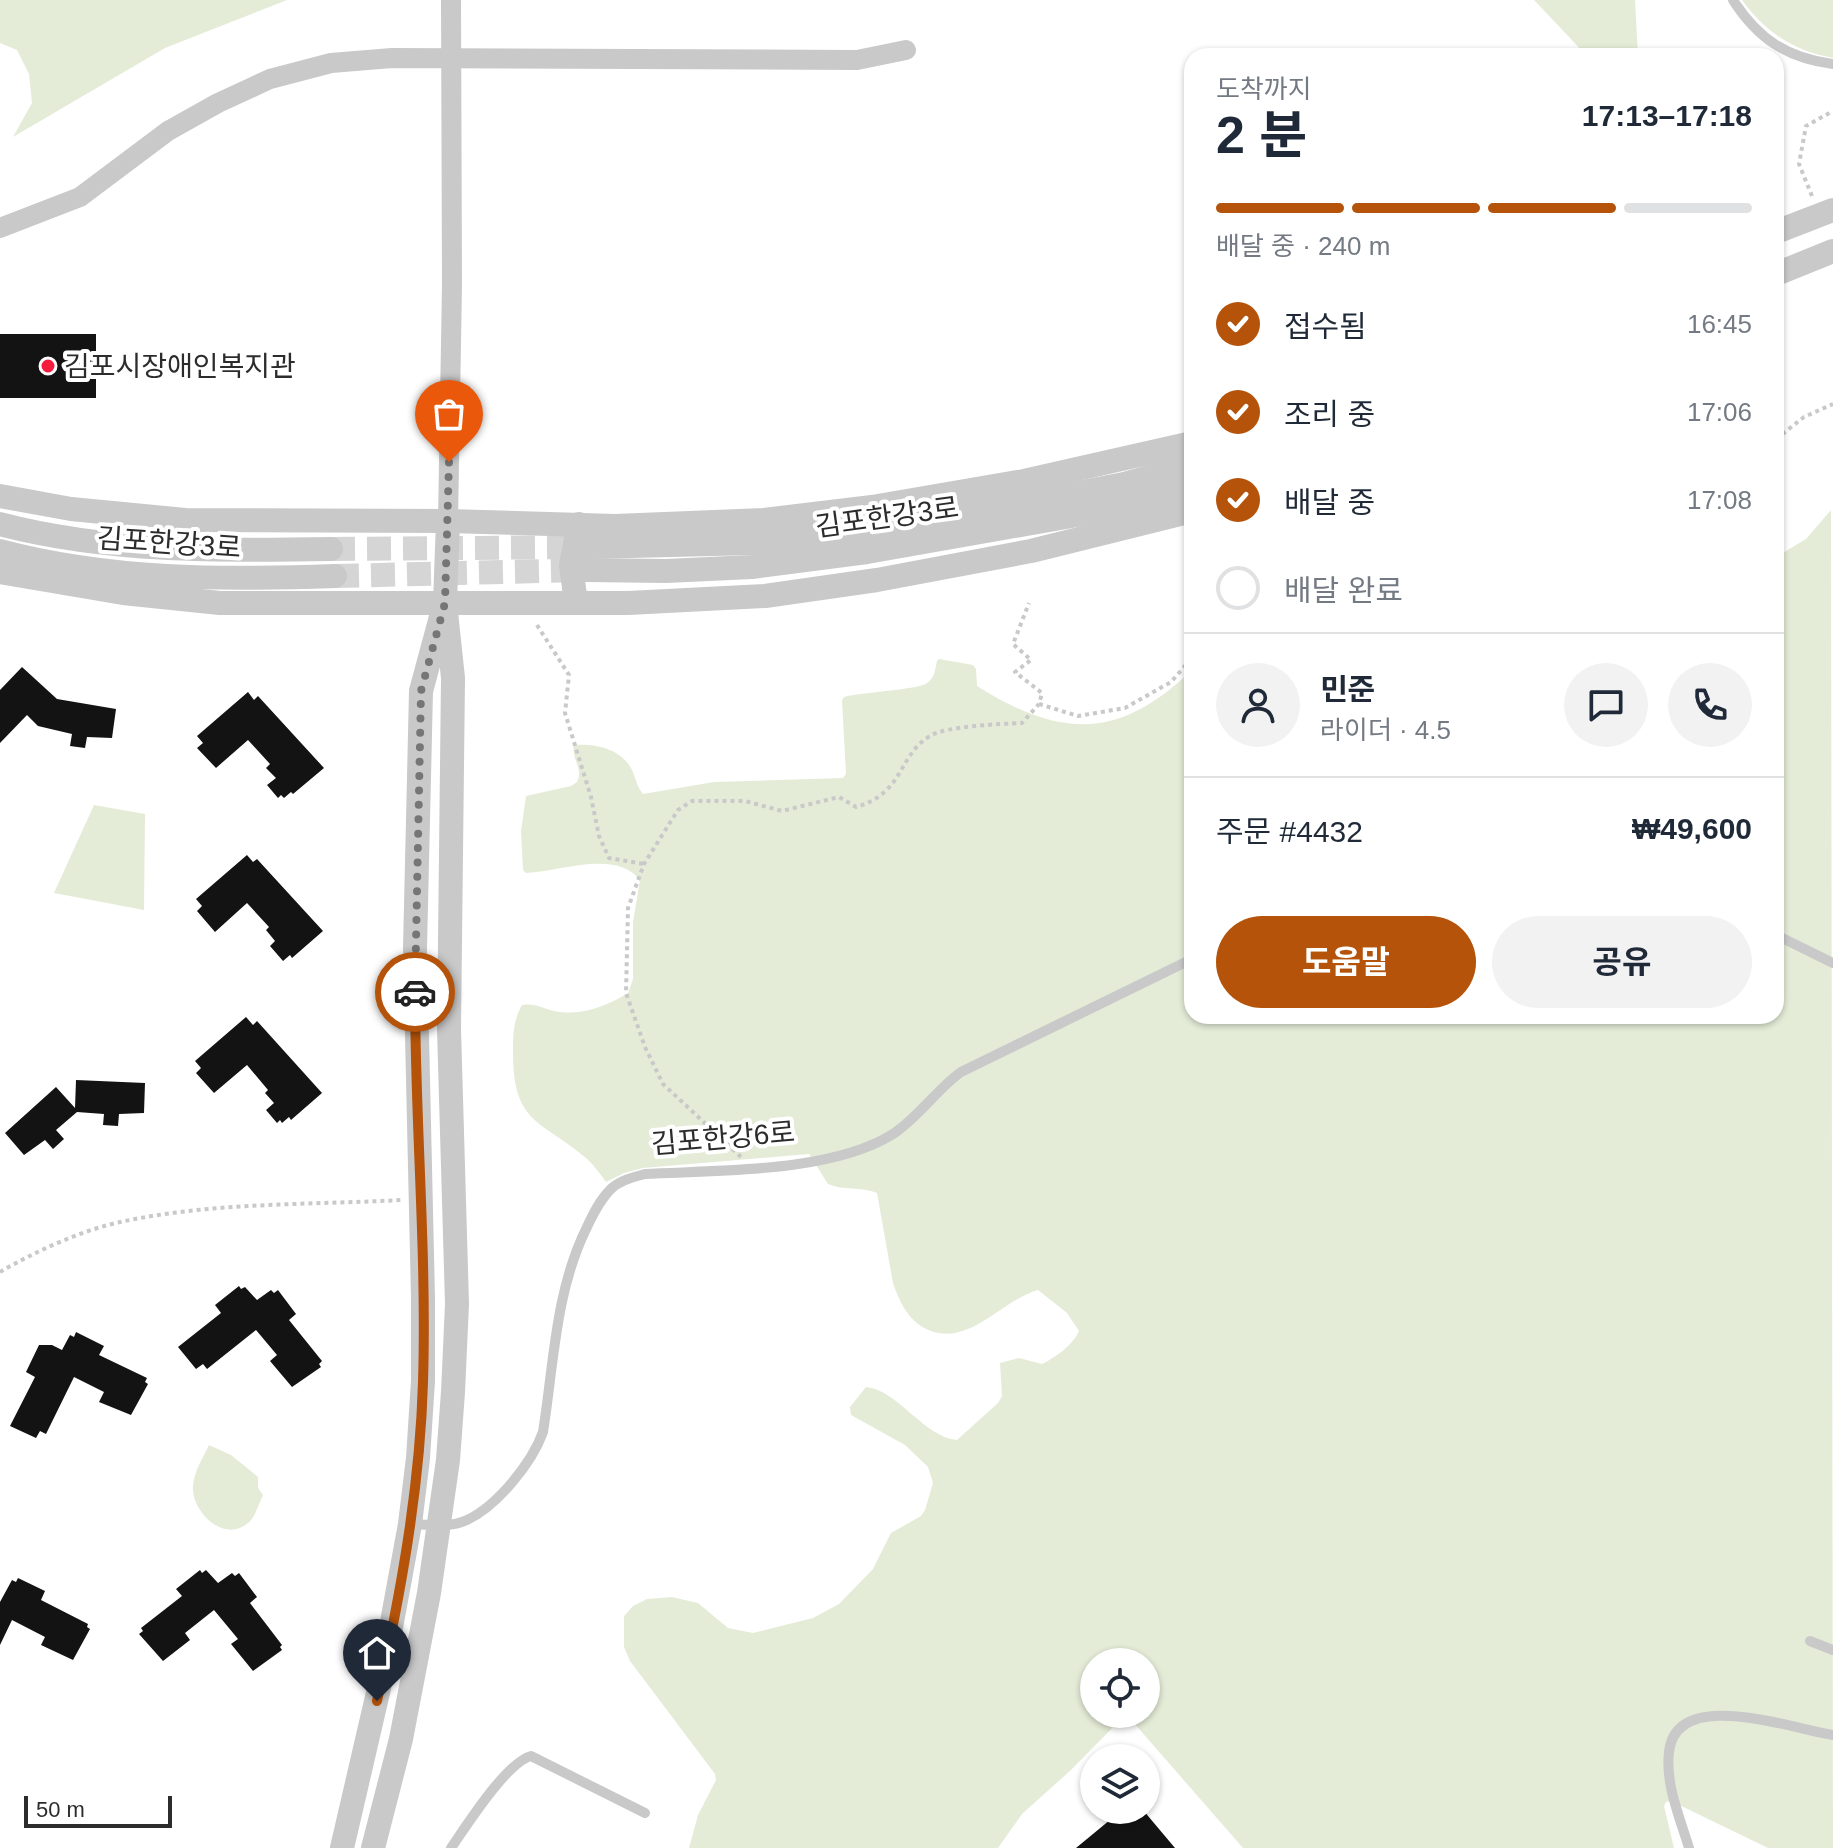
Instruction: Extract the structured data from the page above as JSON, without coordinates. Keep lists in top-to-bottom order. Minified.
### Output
{"streets":{"street":["김포한강3로"],"lane":["김포한강6로"]},"places":["김포시장애인복지관"],"scale_bar":"50 m","page":{"heading":["2 분","도착까지","17:13–17:18"],"panel":["민준","라이더 · 4.5","주문 #4432","₩49,600"],"bar":"배달 중 · 240 m","list":[["접수됨","16:45"],["조리 중","17:06"],["배달 중","17:08"],"배달 완료"],"buttons":["도움말","공유"],"scale":"50 m"}}
